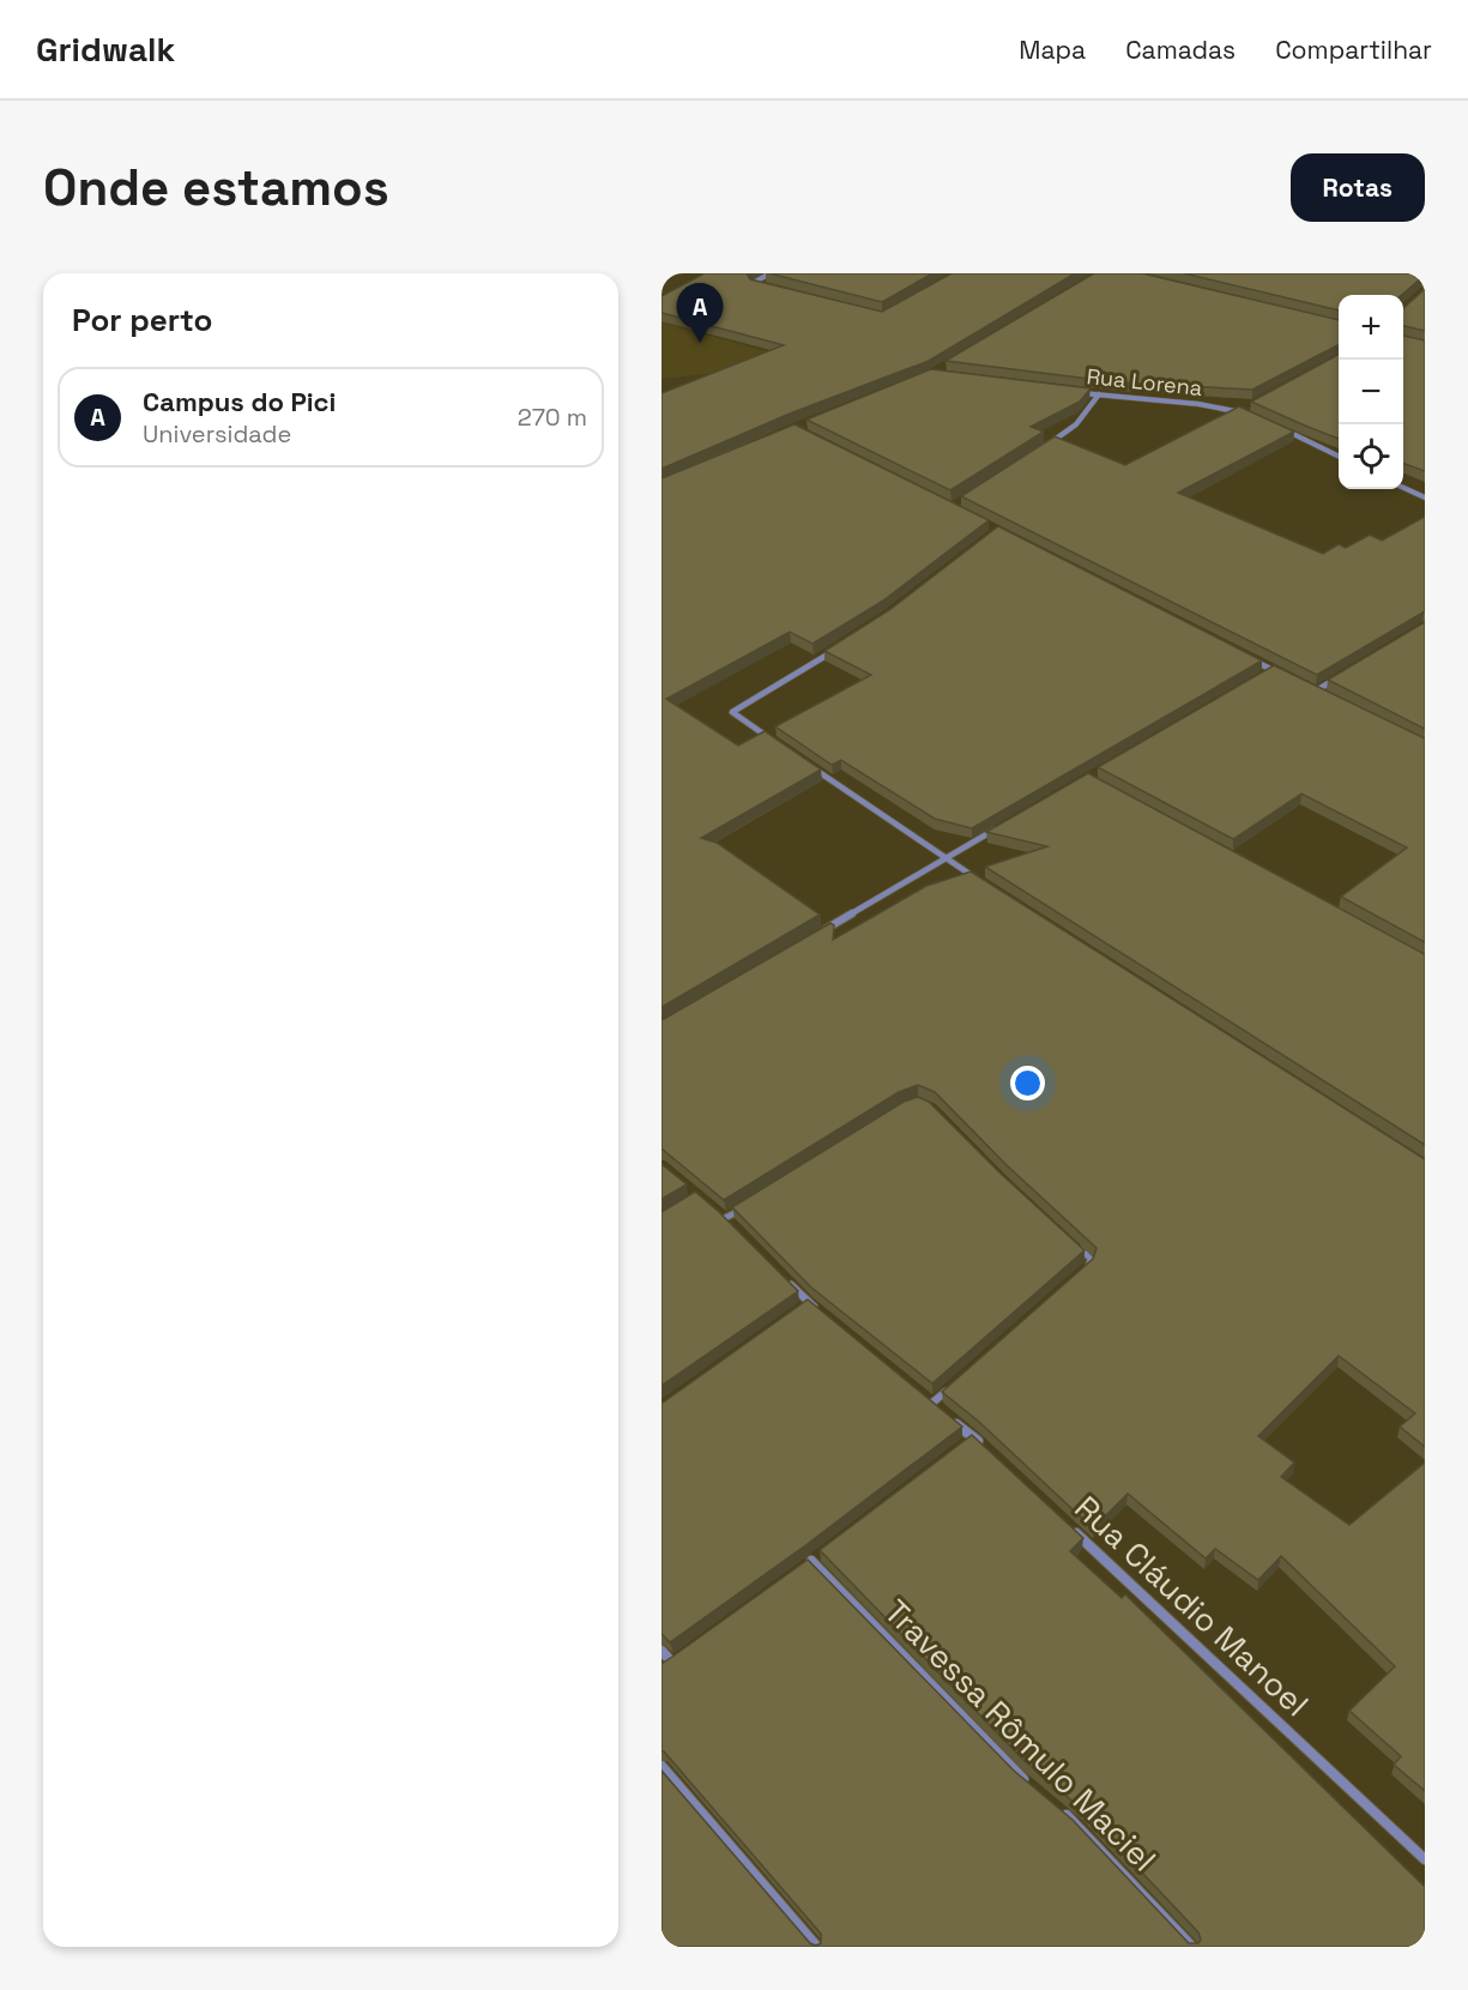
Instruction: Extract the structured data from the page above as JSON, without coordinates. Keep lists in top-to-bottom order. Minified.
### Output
{"streets":{"street":["Rua Lorena","Rua Cláudio Manoel","Travessa Rômulo Maciel"]},"page":{"header":"Gridwalk","nav":["Mapa","Camadas","Compartilhar"],"buttons":"Rotas","title":"Onde estamos","heading":"Por perto","pins":"A","map_buttons":["+","−"],"list":[{"mark":"A","name":"Campus do Pici","note":"Universidade","value":"270 m"}]}}
